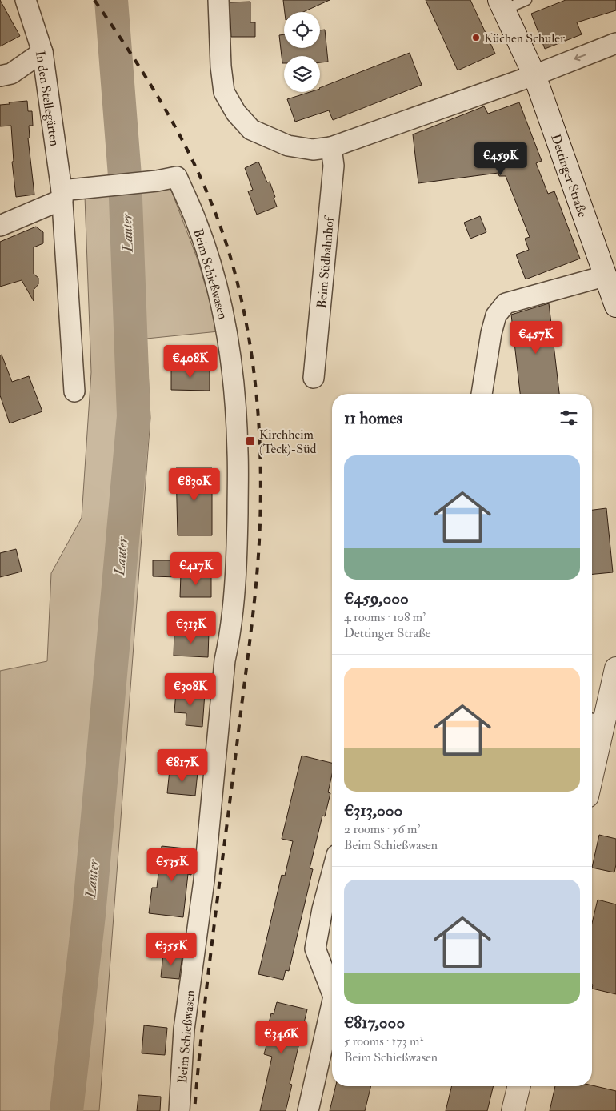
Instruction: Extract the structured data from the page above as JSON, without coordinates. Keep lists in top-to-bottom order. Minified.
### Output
{"streets":{"main road":["Dettinger Straße"],"street":["In den Stellegärten","Beim Südbahnhof","Beim Schießwasen"]},"crossings":[["In den Stellegärten","Beim Schießwasen"]],"water":["Lauter"],"places":{"other":["Küchen Schuler"],"transit":["Kirchheim (Teck)-Süd"]},"page":{"price":["€459K","€457K","€408K","€830K","€417K","€313K","€308K","€817K","€535K","€355K","€346K"],"heading":"11 homes","list":[{"name":"€459,000","note":"4 rooms · 108 m² · Dettinger Straße"},{"name":"€313,000","note":"2 rooms · 56 m² · Beim Schießwasen"},{"name":"€817,000","note":"5 rooms · 173 m² · Beim Schießwasen"}]}}
